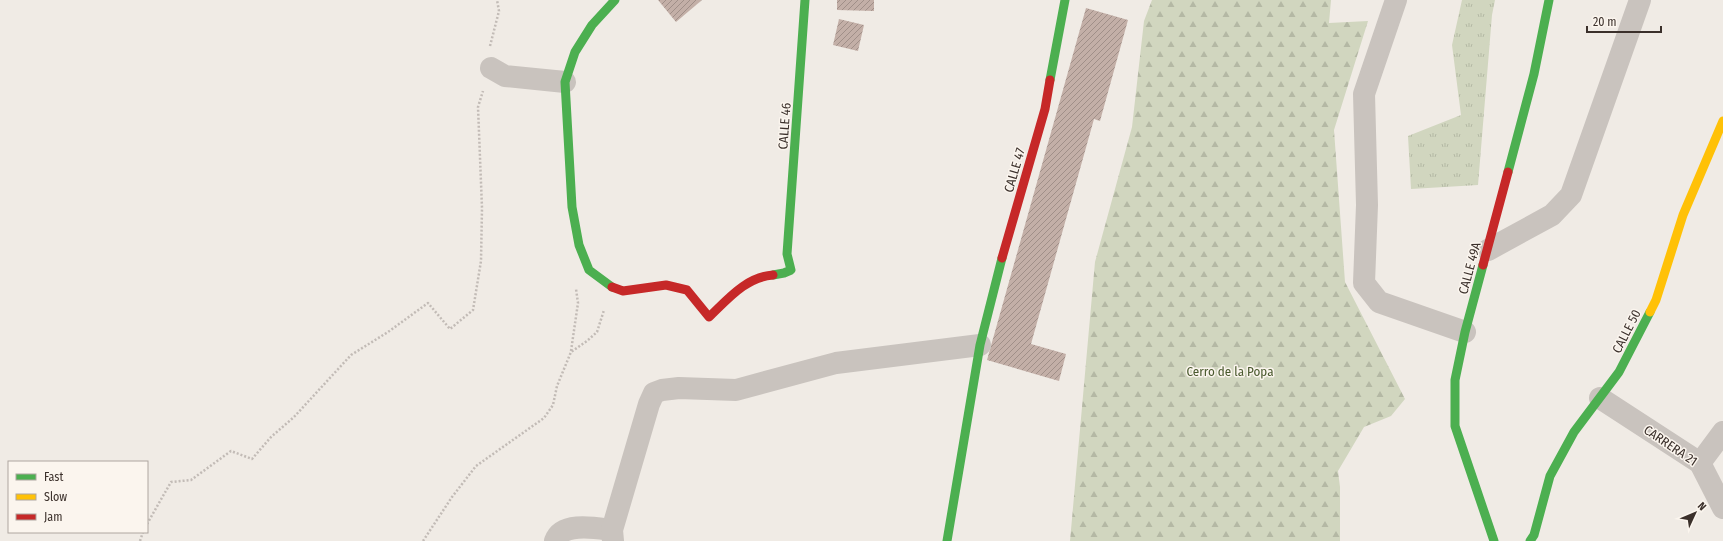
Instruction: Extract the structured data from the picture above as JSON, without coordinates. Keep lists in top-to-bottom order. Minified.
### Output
{"streets":{"street":["CALLE 46","CALLE 47","CALLE 49A","CALLE 50","CARRERA 21"]},"crossings":[["CALLE 50","CARRERA 21"]],"parks":["Cerro de la Popa"],"legend":["Fast","Slow","Jam"],"scale_bar":"20 m","north":"top right"}
